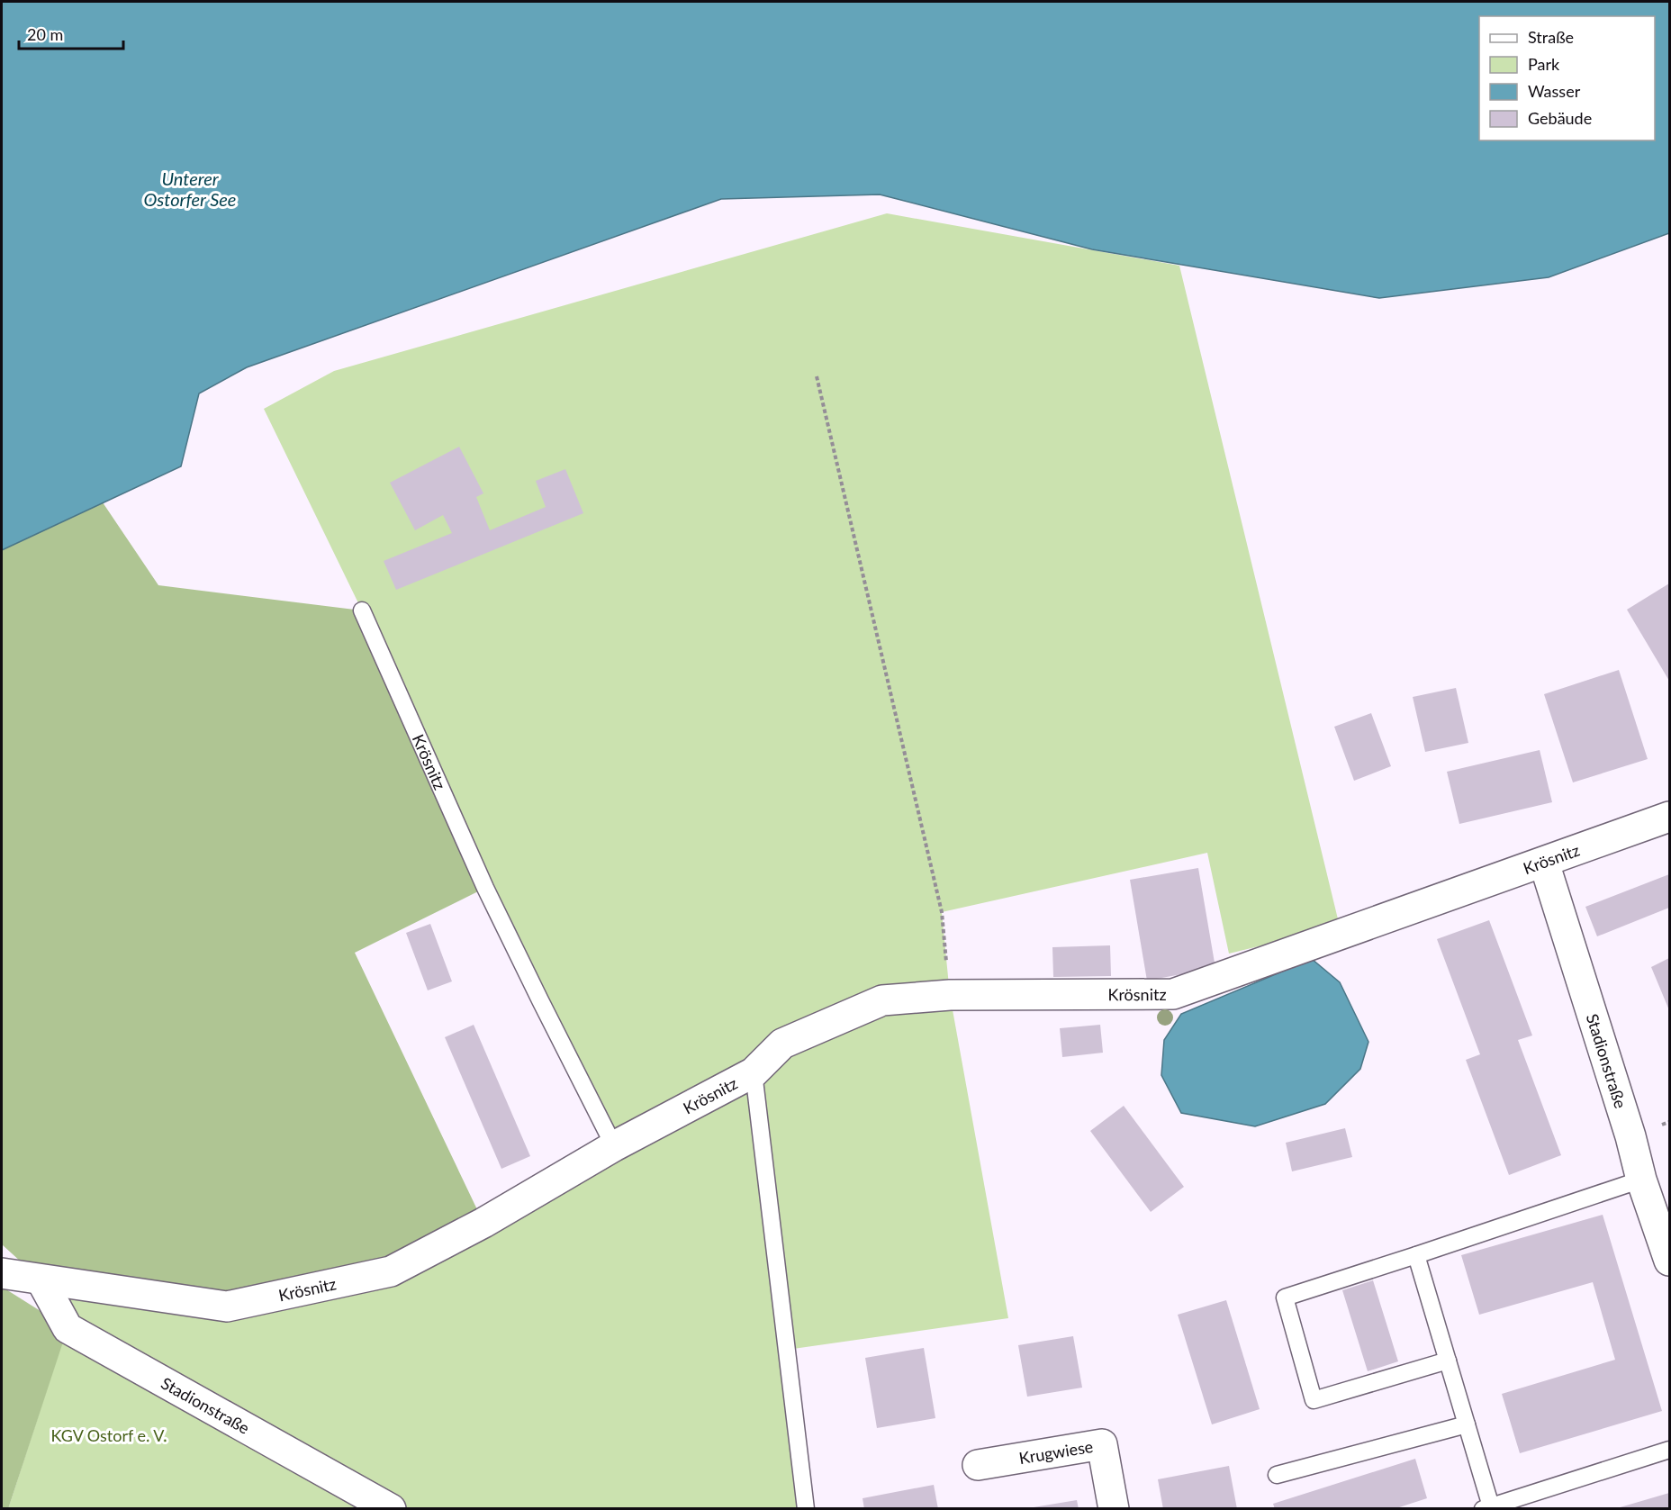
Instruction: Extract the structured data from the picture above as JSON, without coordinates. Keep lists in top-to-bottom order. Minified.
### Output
{"streets":{"street":["Krösnitz","Stadionstraße","Krugwiese"]},"crossings":[["Krösnitz","Stadionstraße"]],"water":["Unterer Ostorfer See"],"parks":["KGV Ostorf e. V."],"legend":["Straße","Park","Wasser","Gebäude"],"scale_bar":"20 m"}
